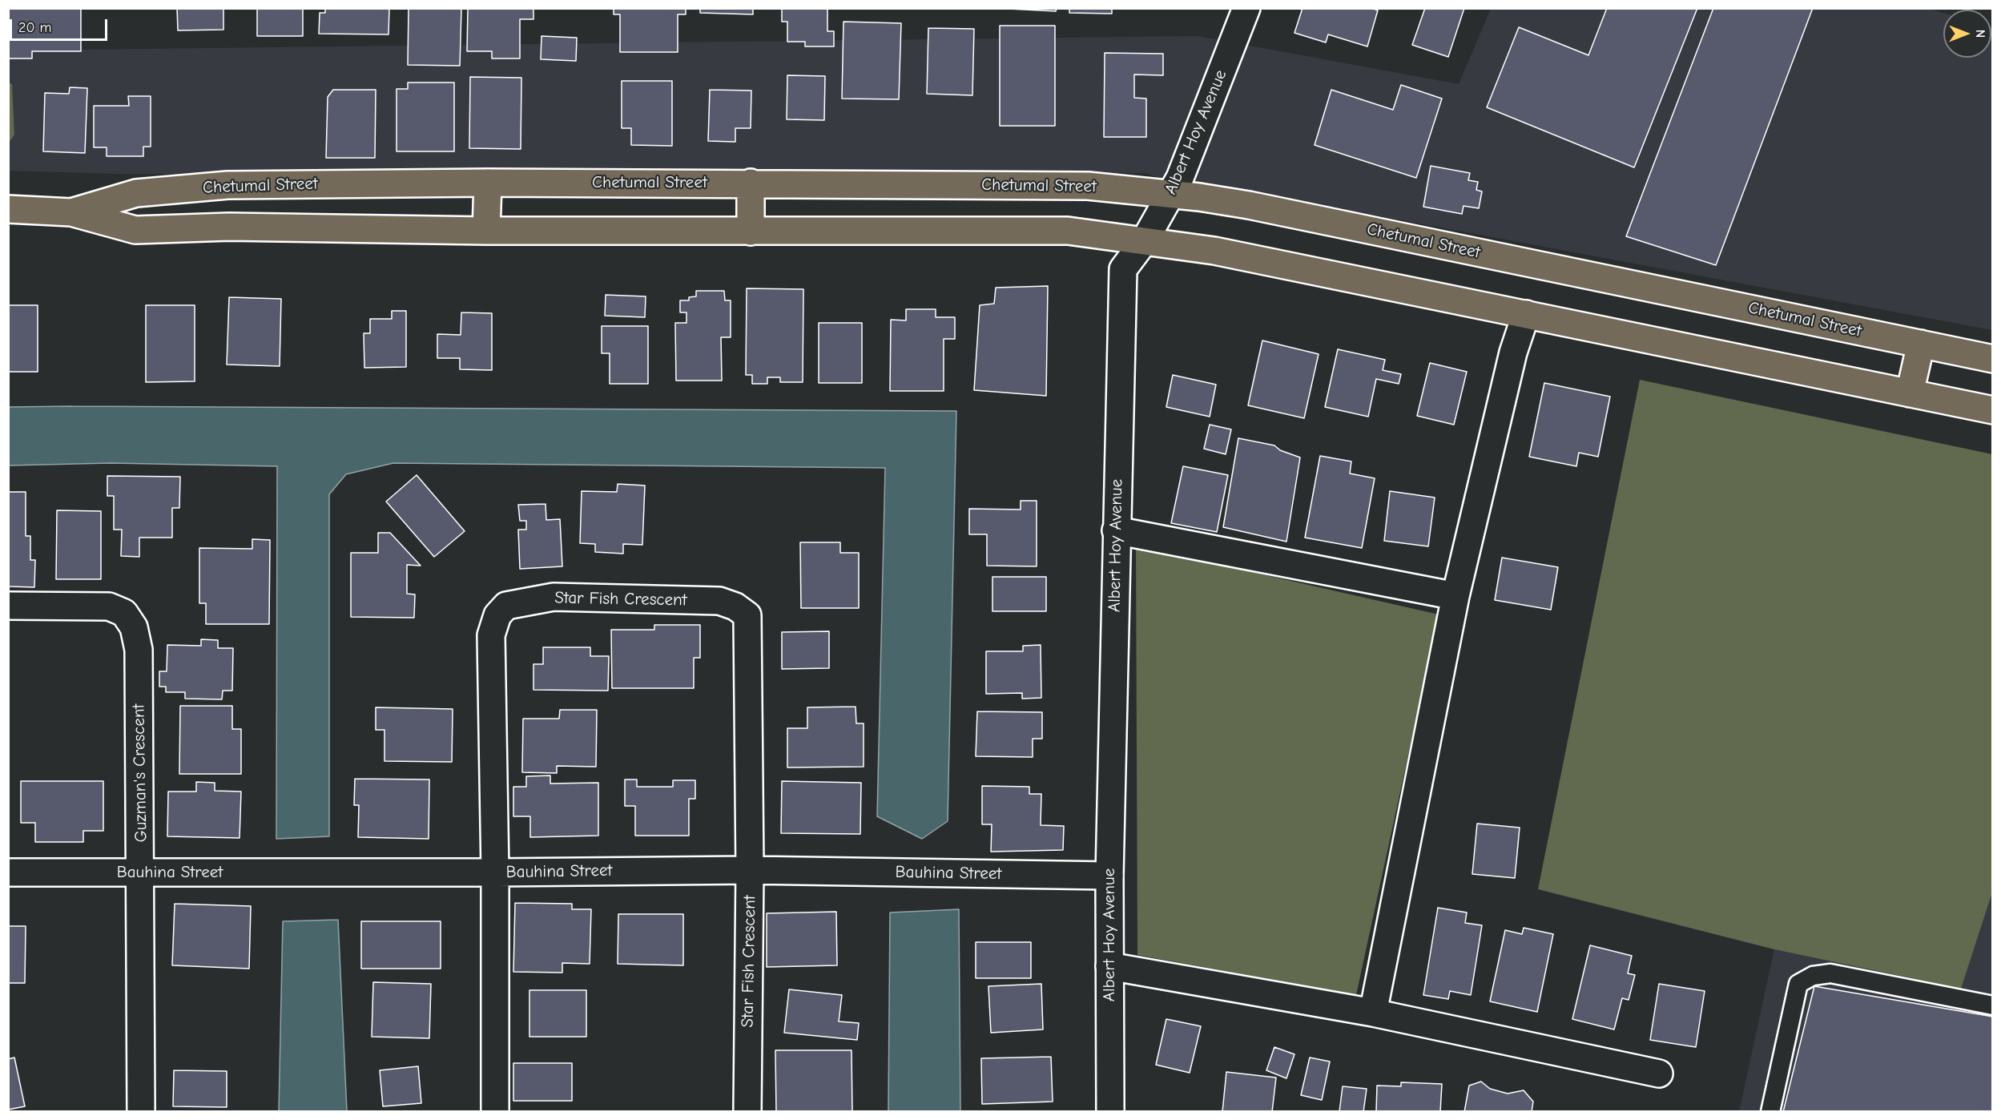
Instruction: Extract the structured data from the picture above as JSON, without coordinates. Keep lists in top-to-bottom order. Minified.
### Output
{"streets":{"highway":["Chetumal Street"],"street":["Albert Hoy Avenue","Star Fish Crescent","Guzman's Crescent","Bauhina Street"]},"crossings":[["Albert Hoy Avenue","Chetumal Street"],["Albert Hoy Avenue","Bauhina Street"],["Star Fish Crescent","Bauhina Street"],["Guzman's Crescent","Bauhina Street"]],"scale_bar":"20 m","north":"right"}
